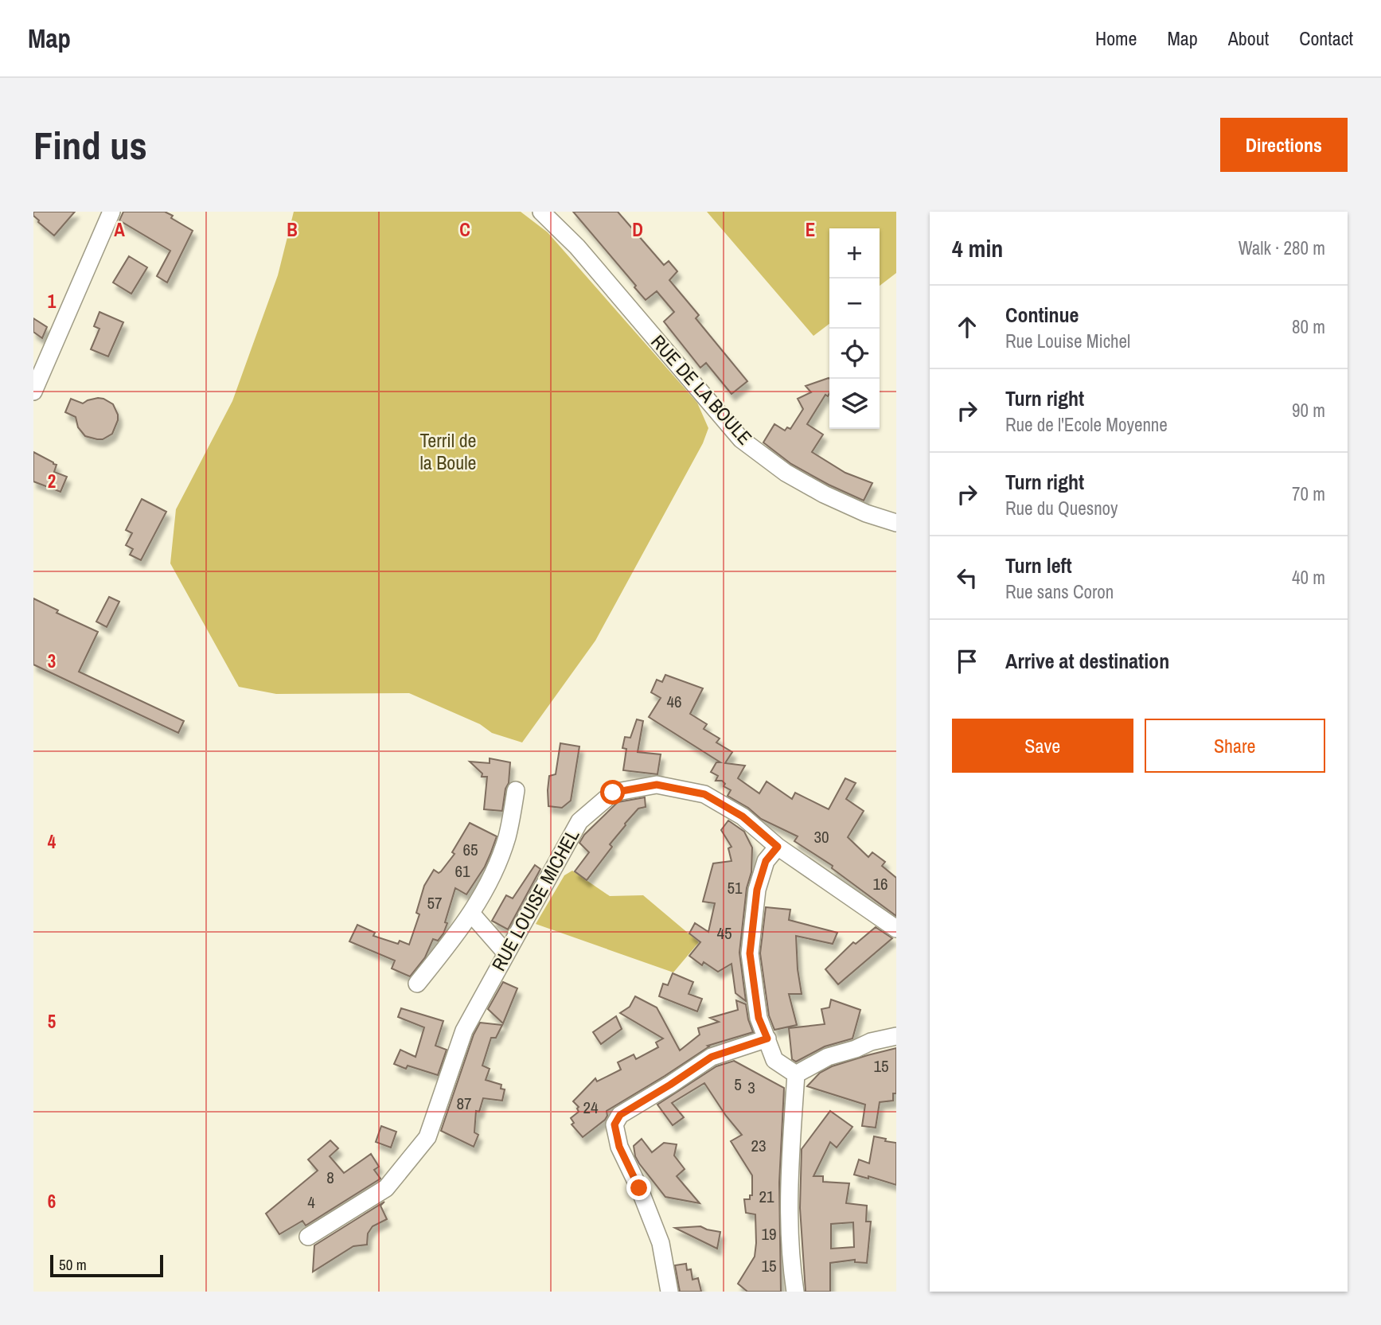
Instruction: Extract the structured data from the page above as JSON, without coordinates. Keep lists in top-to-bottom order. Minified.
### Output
{"streets":{"street":["RUE DE LA BOULE","RUE LOUISE MICHEL"]},"parks":["Terril de la Boule"],"house_numbers":["46","30","65","61","16","51","57","45","15","5","3","87","24","23","8","21","4","19","15"],"scale_bar":"50 m","page":{"header":"Map","nav":["Home","Map","About","Contact"],"buttons":["Directions",["Save","Share"]],"title":"Find us","heading":["4 min","Walk · 280 m"],"map_buttons":["+","−"],"list":[["Continue","Rue Louise Michel","80 m"],["Turn right","Rue de l'Ecole Moyenne","90 m"],["Turn right","Rue du Quesnoy","70 m"],["Turn left","Rue sans Coron","40 m"],"Arrive at destination"],"scale":"50 m"},"grid":{"columns":["A","B","C","D","E"],"rows":["1","2","3","4","5","6"]}}
